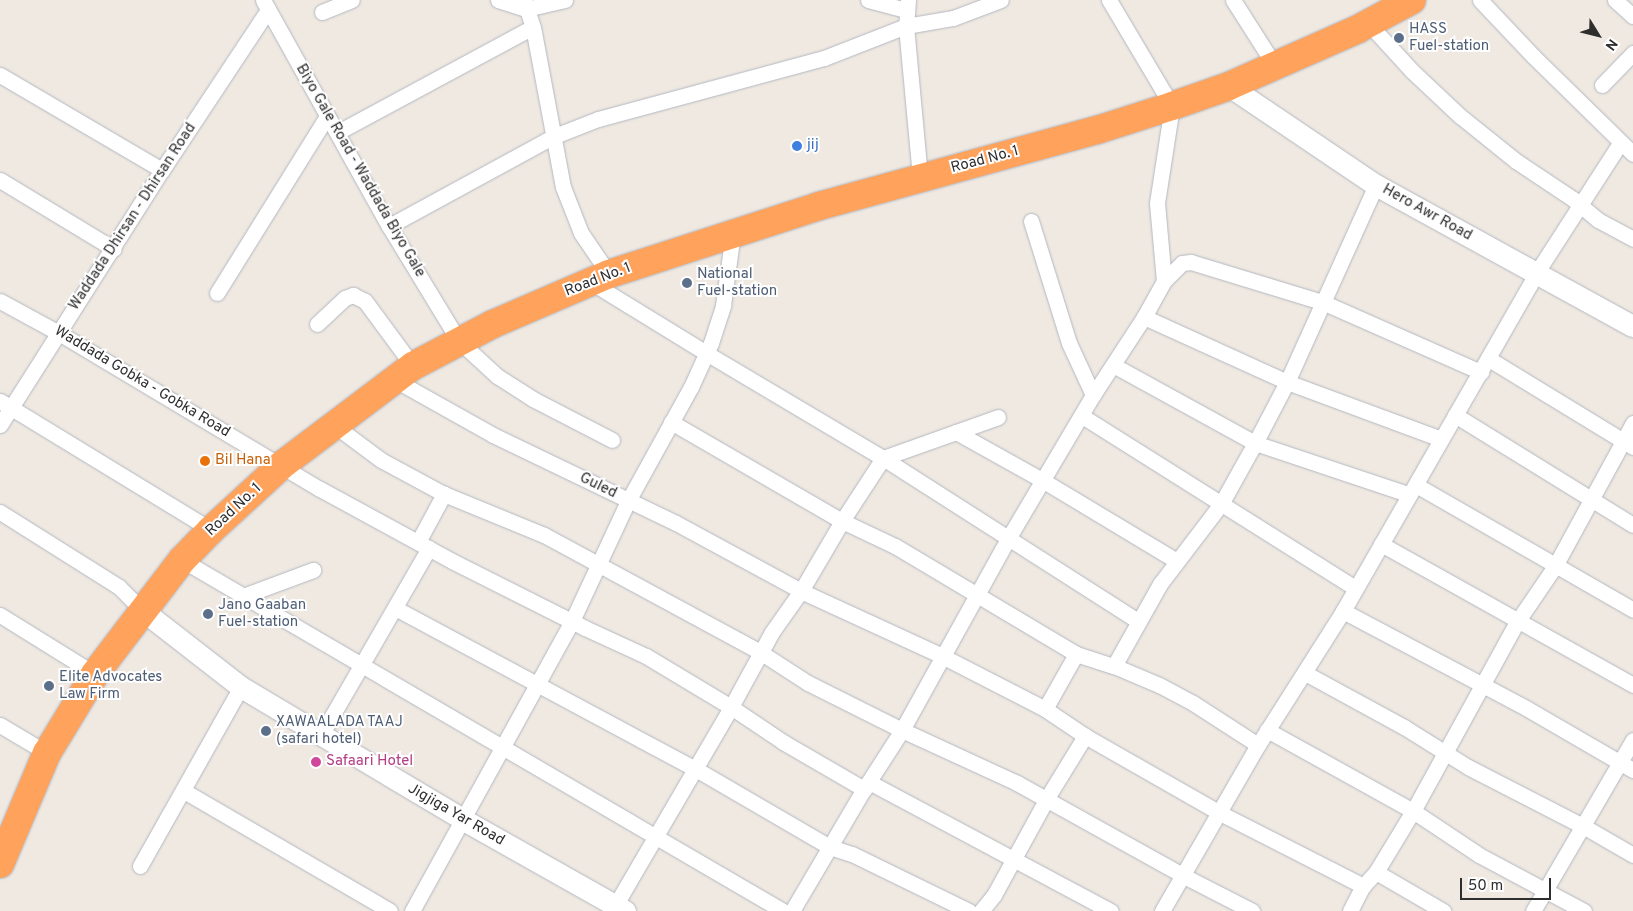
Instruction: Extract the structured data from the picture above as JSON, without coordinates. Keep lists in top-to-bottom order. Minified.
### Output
{"streets":{"highway":["Road No. 1"],"street":["Biyo Gale Road - Waddada Biyo Gale","Hero Awr Road","Waddada Dhirsan - Dhirsan Road","Waddada Gobka - Gobka Road","Guled","Jigjiga Yar Road"]},"crossings":[["Road No. 1","Biyo Gale Road - Waddada Biyo Gale"],["Road No. 1","Hero Awr Road"],["Road No. 1","Waddada Gobka - Gobka Road"],["Road No. 1","Guled"],["Road No. 1","Jigjiga Yar Road"],["Biyo Gale Road - Waddada Biyo Gale","Waddada Dhirsan - Dhirsan Road"],["Waddada Dhirsan - Dhirsan Road","Waddada Gobka - Gobka Road"]],"places":["HASS Fuel-station","jij","National Fuel-station","Bil Hana","Jano Gaaban Fuel-station","Elite Advocates Law Firm","XAWAALADA TAAJ (safari hotel)","Safaari Hotel"],"scale_bar":"50 m","north":"bottom right"}
